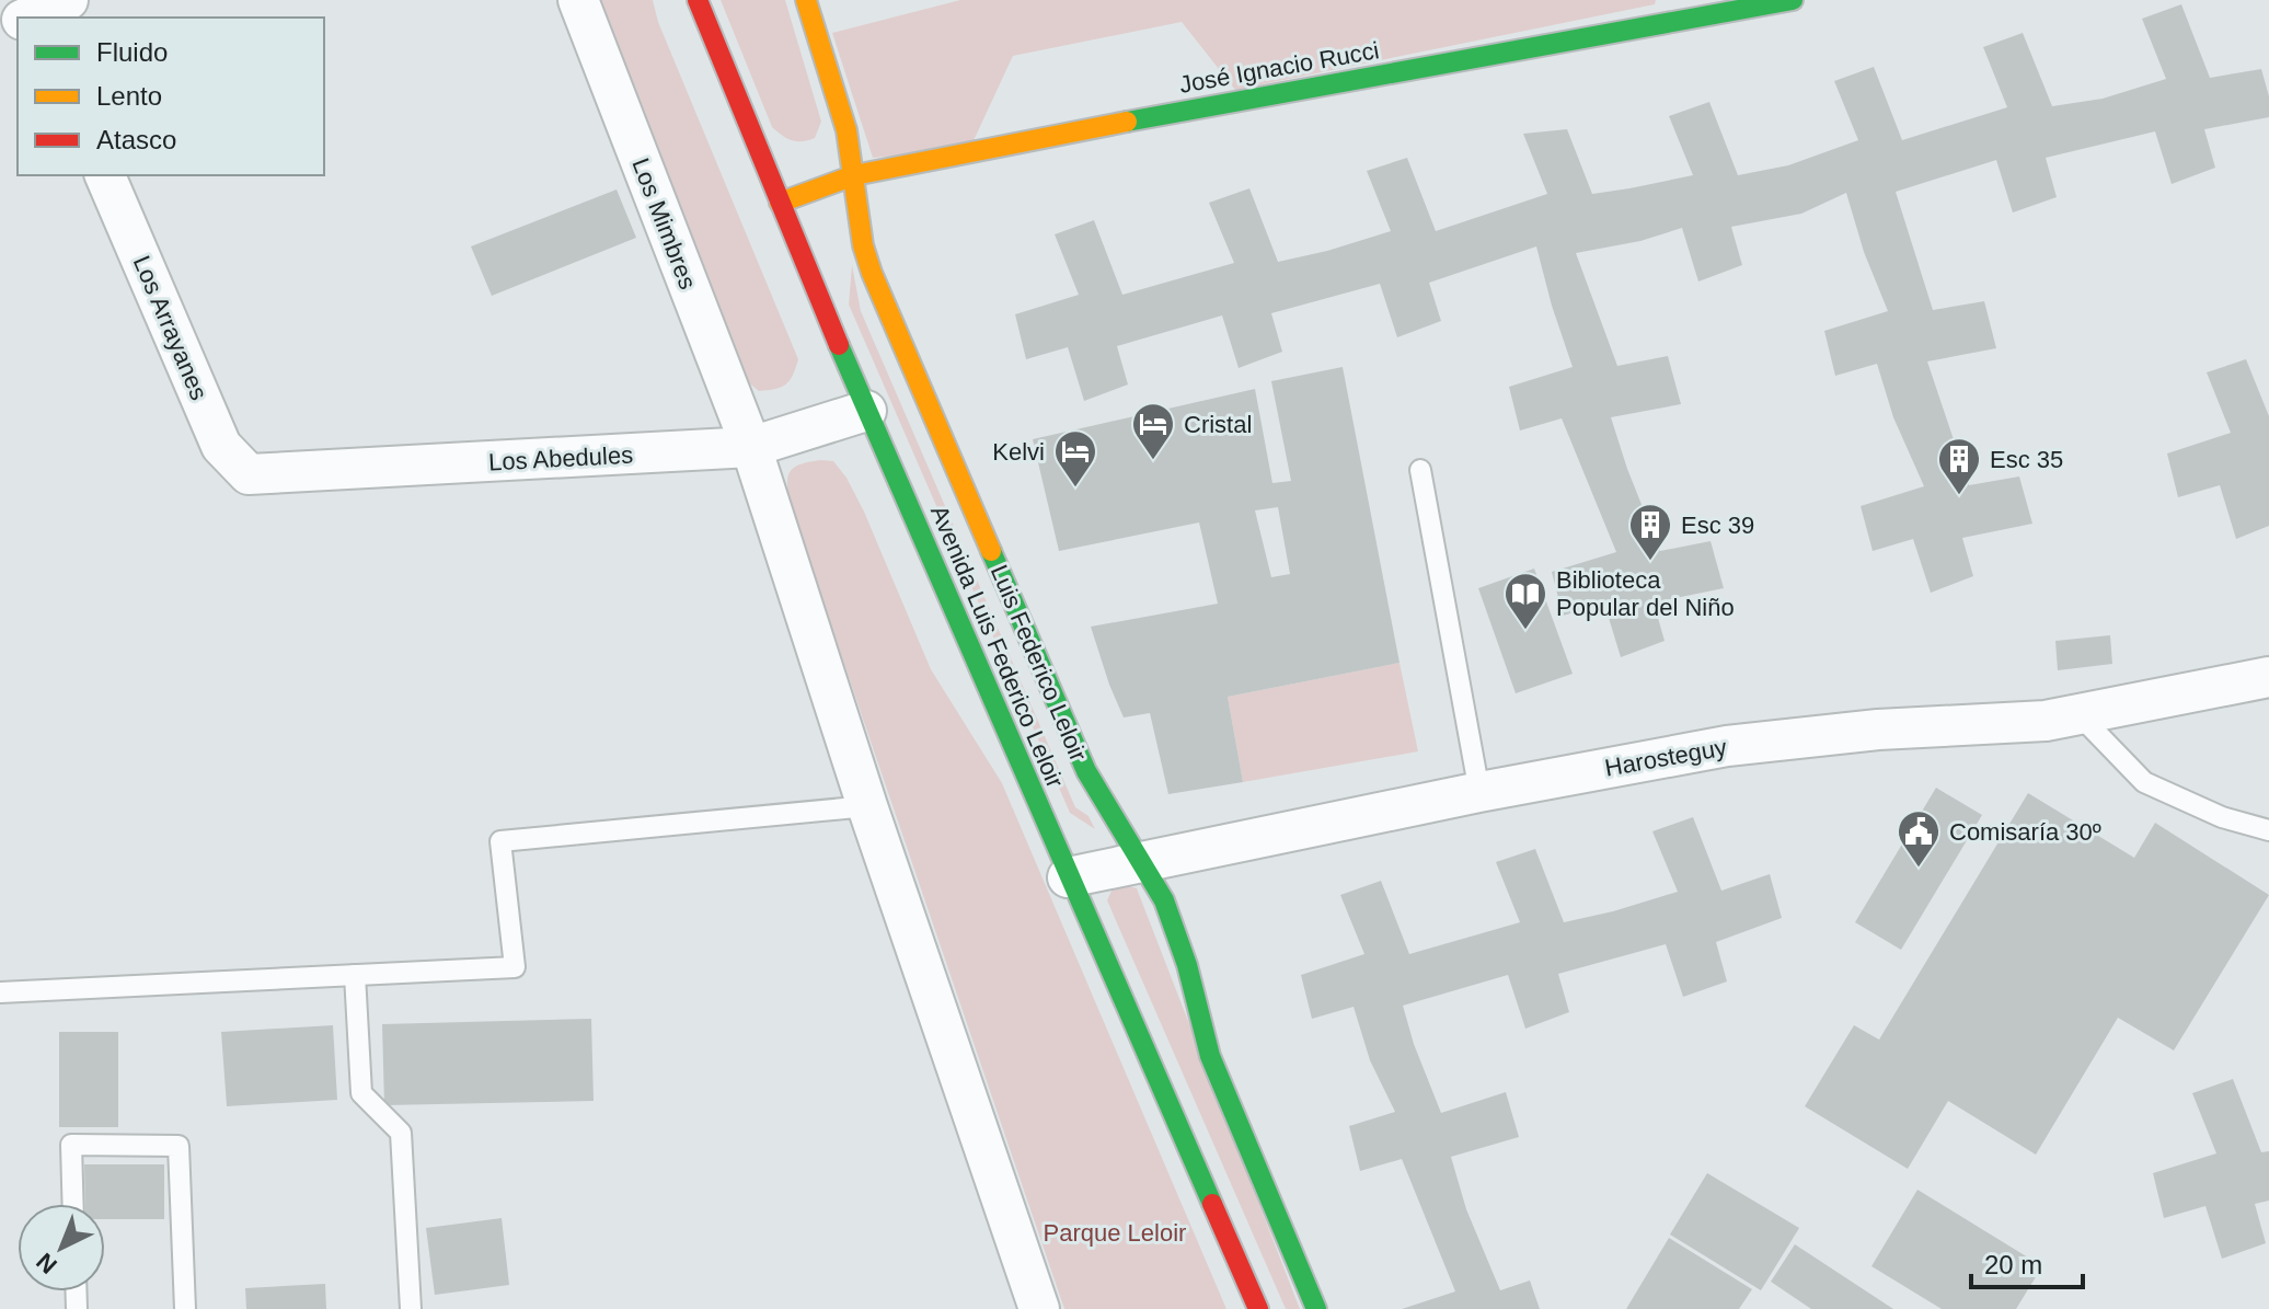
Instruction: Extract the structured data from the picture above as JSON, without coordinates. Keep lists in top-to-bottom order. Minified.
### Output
{"streets":{"street":["José Ignacio Rucci","Los Mimbres","Los Arrayanes","Los Abedules","Avenida Luis Federico Leloir","Luis Federico Leloir","Harosteguy"]},"crossings":[["José Ignacio Rucci","Avenida Luis Federico Leloir"],["José Ignacio Rucci","Luis Federico Leloir"],["Los Mimbres","Los Abedules"],["Los Arrayanes","Los Abedules"],["Los Abedules","Avenida Luis Federico Leloir"],["Avenida Luis Federico Leloir","Harosteguy"],["Luis Federico Leloir","Harosteguy"]],"parks":["Parque Leloir"],"places":{"hotel":["Cristal","Kelvi"],"building":["Esc 35","Esc 39"],"library":["Biblioteca Popular del Niño"],"public building":["Comisaría 30º"]},"legend":["Fluido","Lento","Atasco"],"scale_bar":"20 m","north":"bottom left"}
